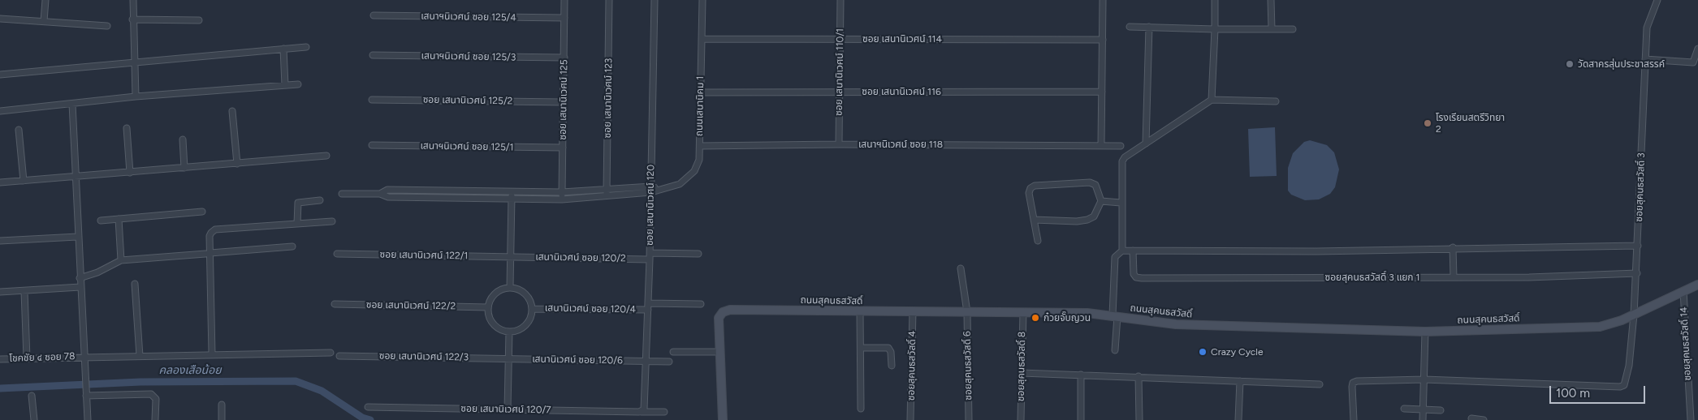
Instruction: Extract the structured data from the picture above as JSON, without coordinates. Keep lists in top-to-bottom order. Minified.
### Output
{"streets":{"main road":["ถนนสุคนธสวัสดิ์"],"street":["เสนาฯนิเวศน์ ซอย 125/4","ซอย เสนานิเวศน์ 114","เสนาฯนิเวศน์ ซอย 125/3","ซอย เสนานิเวศน์ 110/1","ซอย เสนานิเวศน์ 116","ซอย เสนานิเวศน์ 123","ซอย เสนานิเวศน์ 125","ซอย เสนานิเวศน์ 125/2","ถนนเสนานิคม 1","เสนาฯนิเวศน์ ซอย 118","เสนาฯนิเวศน์ ซอย 125/1","ซอยสุคนธสวัสดิ์ 3","ซอย เสนานิเวศน์ 120","ซอย เสนานิเวศน์ 122/1","เสนานิเวศน์ ซอย 120/2","ซอยสุคนธสวัสดิ์ 3 แยก 1","ซอย เสนานิเวศน์ 122/2","เสนานิเวศน์ ซอย 120/4","ซอยสุคนธสวัสดิ์ 14","ซอย เสนานิเวศน์ 122/3","โชคชัย ๔ ซอย 78","เสนานิเวศน์ ซอย 120/6","ซอยสุคนธสวัสดิ์ 4","ซอยสุคนธสวัสดิ์ 6","ซอยสุคนธสวัสดิ์ 8","ซอย เสนานิเวศน์ 120/7"]},"crossings":[["เสนาฯนิเวศน์ ซอย 125/4","ซอย เสนานิเวศน์ 125"],["ซอย เสนานิเวศน์ 114","ซอย เสนานิเวศน์ 110/1"],["ซอย เสนานิเวศน์ 114","ถนนเสนานิคม 1"],["เสนาฯนิเวศน์ ซอย 125/3","ซอย เสนานิเวศน์ 125"],["ซอย เสนานิเวศน์ 110/1","ซอย เสนานิเวศน์ 116"],["ซอย เสนานิเวศน์ 110/1","เสนาฯนิเวศน์ ซอย 118"],["ซอย เสนานิเวศน์ 116","ถนนเสนานิคม 1"],["ซอย เสนานิเวศน์ 123","ถนนเสนานิคม 1"],["ซอย เสนานิเวศน์ 125","ซอย เสนานิเวศน์ 125/2"],["ซอย เสนานิเวศน์ 125","ถนนเสนานิคม 1"],["ซอย เสนานิเวศน์ 125","เสนาฯนิเวศน์ ซอย 125/1"],["ถนนเสนานิคม 1","เสนาฯนิเวศน์ ซอย 118"],["ถนนเสนานิคม 1","ซอย เสนานิเวศน์ 120"],["ซอยสุคนธสวัสดิ์ 3","ซอยสุคนธสวัสดิ์ 3 แยก 1"],["ซอยสุคนธสวัสดิ์ 3","ถนนสุคนธสวัสดิ์"],["ซอย เสนานิเวศน์ 120","เสนานิเวศน์ ซอย 120/2"],["ซอย เสนานิเวศน์ 120","เสนานิเวศน์ ซอย 120/4"],["ซอย เสนานิเวศน์ 120","เสนานิเวศน์ ซอย 120/6"],["ซอย เสนานิเวศน์ 120","ซอย เสนานิเวศน์ 120/7"],["ซอย เสนานิเวศน์ 122/1","เสนานิเวศน์ ซอย 120/2"],["ถนนสุคนธสวัสดิ์","ซอยสุคนธสวัสดิ์ 14"],["ถนนสุคนธสวัสดิ์","ซอยสุคนธสวัสดิ์ 4"],["ถนนสุคนธสวัสดิ์","ซอยสุคนธสวัสดิ์ 6"],["ถนนสุคนธสวัสดิ์","ซอยสุคนธสวัสดิ์ 8"],["ซอย เสนานิเวศน์ 122/2","เสนานิเวศน์ ซอย 120/4"],["ซอย เสนานิเวศน์ 122/3","เสนานิเวศน์ ซอย 120/6"]],"water":["คลองเสือน้อย"],"places":["วัดสาครสุ่นประชาสรรค์","โรงเรียนสตรีวิทยา 2","ก๋วยจั๊บญวน","Crazy Cycle"],"scale_bar":"100 m"}
